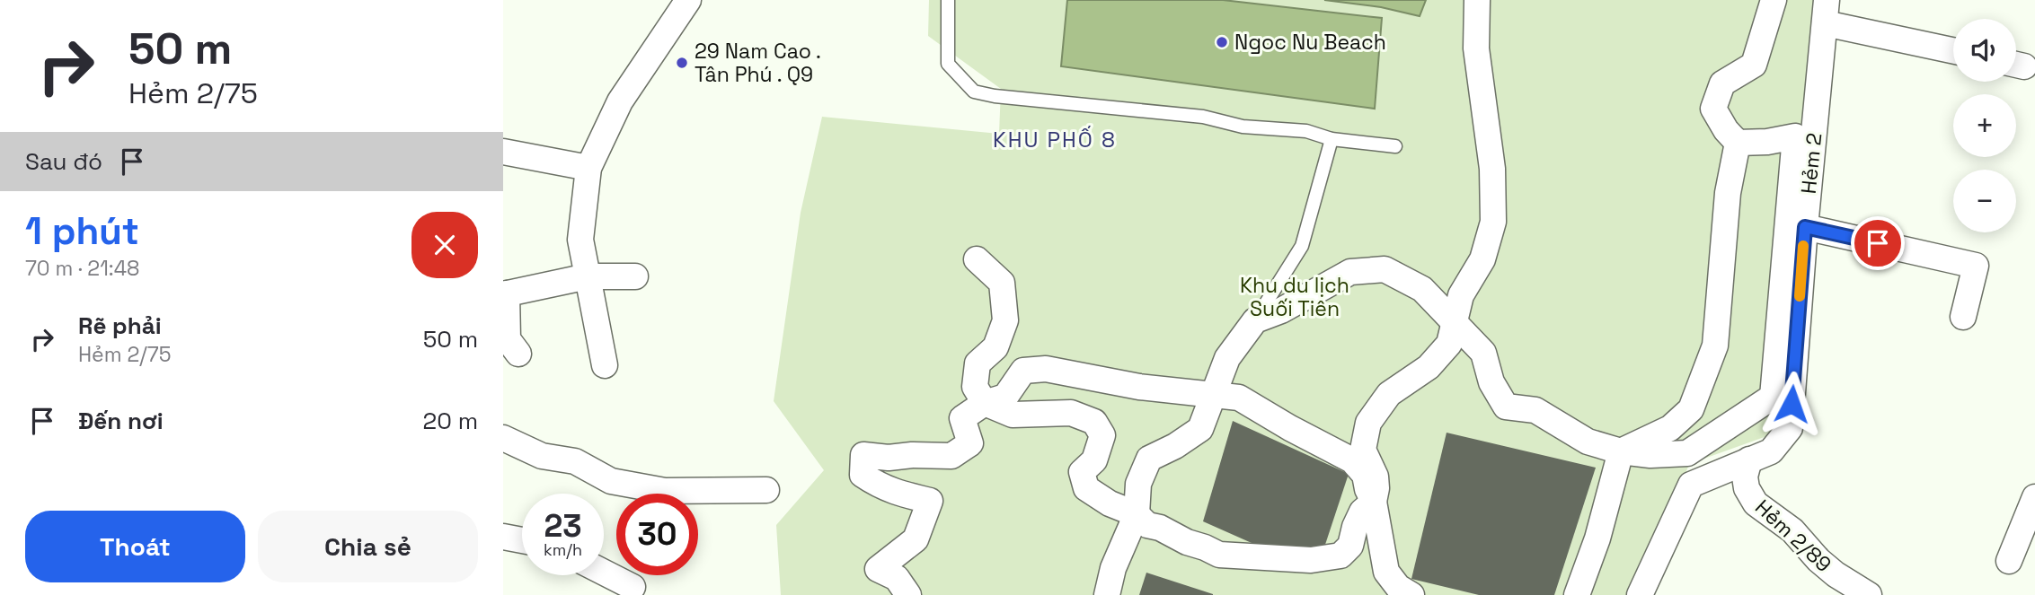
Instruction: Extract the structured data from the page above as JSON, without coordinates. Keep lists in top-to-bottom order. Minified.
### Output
{"streets":{"street":["Hẻm 2","Hẻm 2/89"]},"crossings":[["Hẻm 2","Hẻm 2/89"]],"districts":["KHU PHỐ 8"],"parks":["Khu du lịch Suối Tiên"],"places":["Ngoc Nu Beach","29 Nam Cao . Tân Phú . Q9"],"page":{"turn":["50 m","Hẻm 2/75"],"map_buttons":["+","−"],"then":"Sau đó","heading":["1 phút","70 m · 21:48"],"list":[{"name":"Rẽ phải","note":"Hẻm 2/75","value":"50 m"},{"name":"Đến nơi","value":"20 m"}],"speed":"23 km/h","limit":"30","buttons":["Thoát","Chia sẻ"]}}
